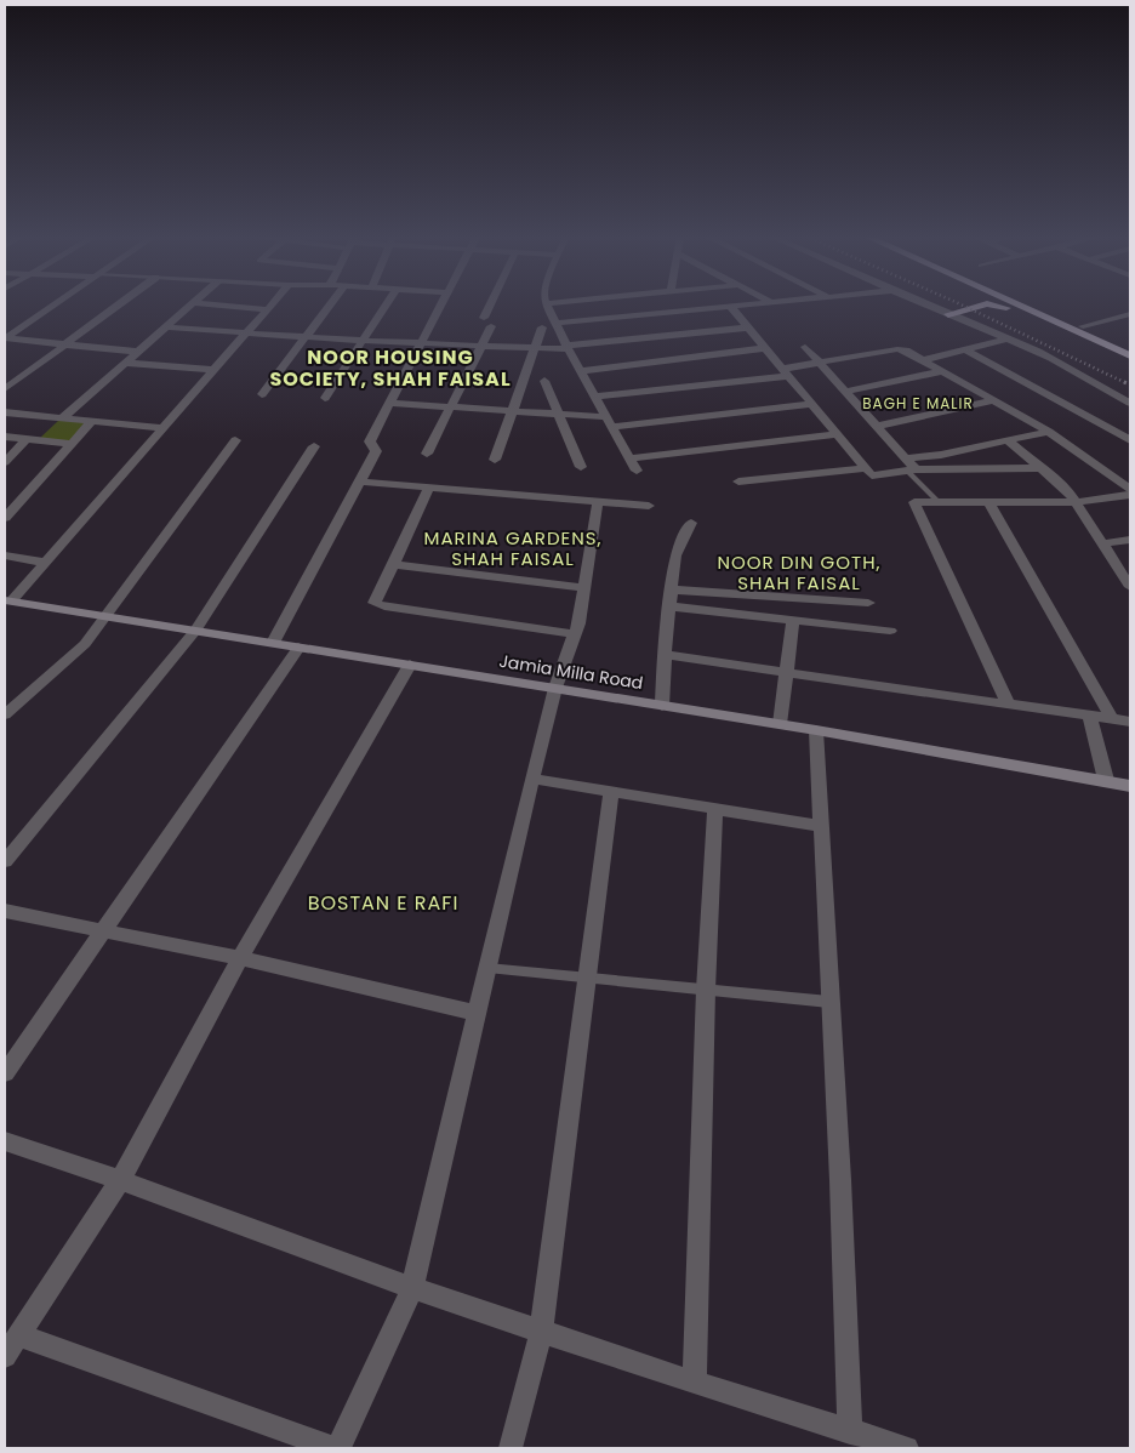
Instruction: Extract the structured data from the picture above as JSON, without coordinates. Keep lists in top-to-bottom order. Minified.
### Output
{"streets":{"main road":["Jamia Milla Road"]},"districts":["NOOR HOUSING SOCIETY, SHAH FAISAL","BAGH E MALIR","MARINA GARDENS, SHAH FAISAL","NOOR DIN GOTH, SHAH FAISAL","BOSTAN E RAFI"]}
